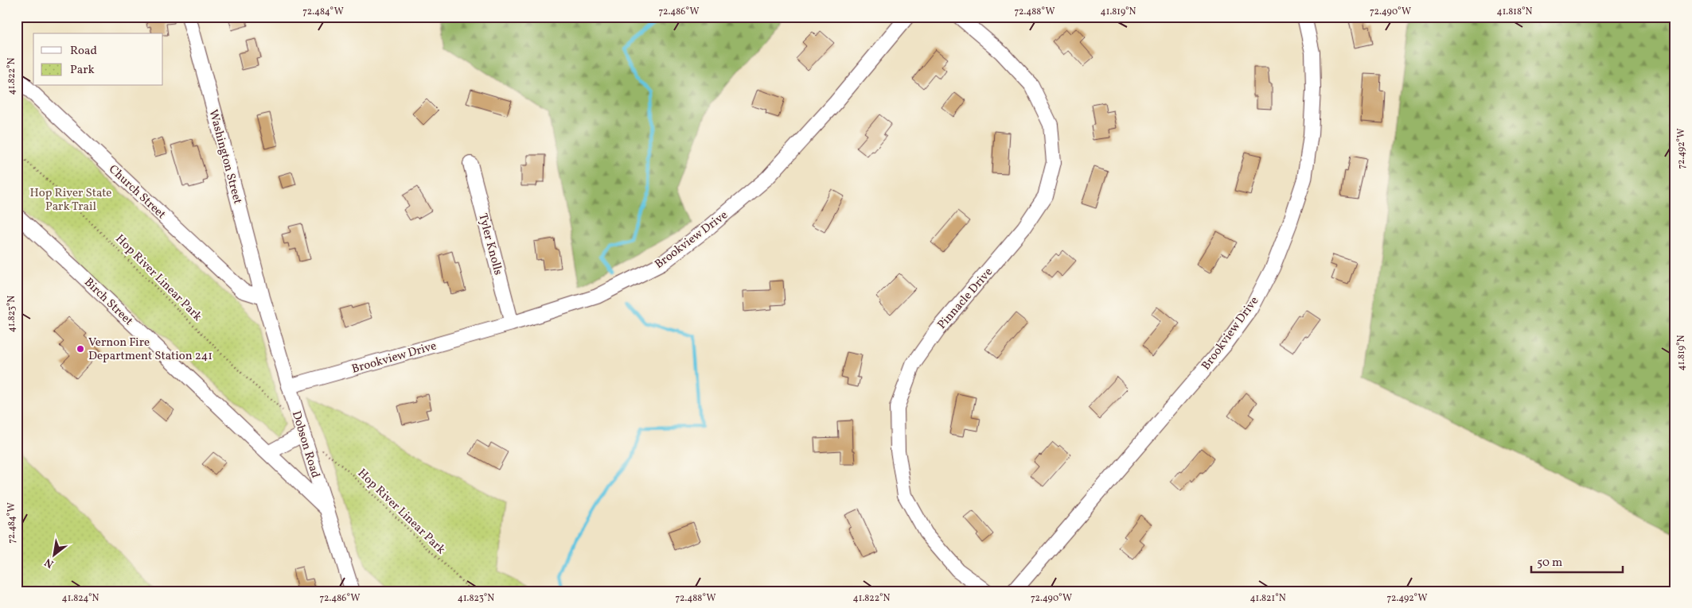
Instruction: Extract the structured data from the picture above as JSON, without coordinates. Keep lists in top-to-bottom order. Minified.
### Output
{"streets":{"street":["Washington Street","Church Street","Brookview Drive","Tyler Knolls","Pinnacle Drive","Birch Street","Dobson Road"],"path":["Hop River Linear Park"]},"crossings":[["Washington Street","Church Street"],["Washington Street","Dobson Road"],["Church Street","Dobson Road"],["Brookview Drive","Tyler Knolls"],["Brookview Drive","Dobson Road"],["Birch Street","Dobson Road"]],"parks":["Hop River State Park Trail"],"places":["Vernon Fire Department Station 241"],"legend":["Road","Park"],"scale_bar":"50 m","north":"bottom left","coordinates":["72.484°W","72.486°W","72.488°W","41.819°N","72.490°W","41.818°N","41.822°N","72.492°W","41.823°N","41.824°N","41.821°N"]}
